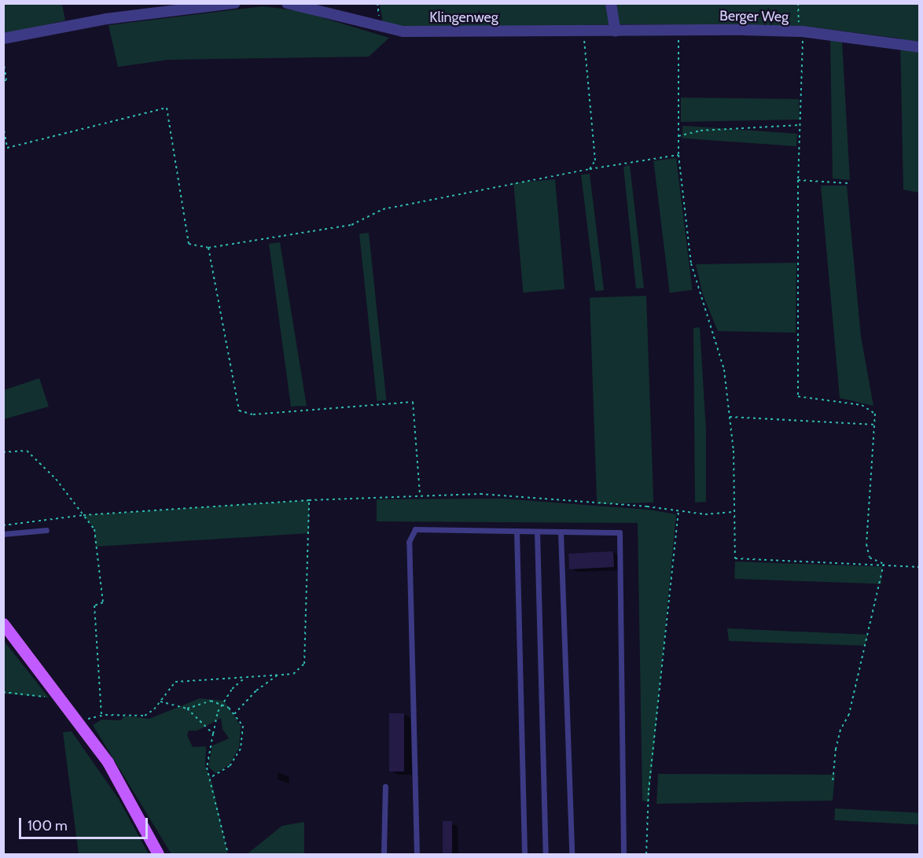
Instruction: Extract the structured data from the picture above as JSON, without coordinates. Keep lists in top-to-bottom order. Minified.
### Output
{"streets":{"street":["Berger Weg","Klingenweg"]},"crossings":[["Berger Weg","Klingenweg"]],"scale_bar":"100 m"}
